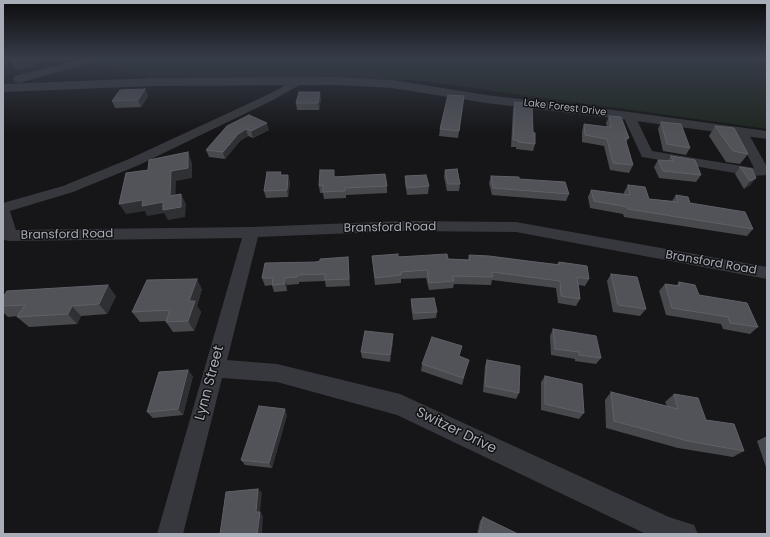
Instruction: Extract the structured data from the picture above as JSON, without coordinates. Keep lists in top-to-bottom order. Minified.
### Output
{"streets":{"street":["Lake Forest Drive","Bransford Road","Lynn Street","Switzer Drive"]},"crossings":[["Bransford Road","Lynn Street"],["Lynn Street","Switzer Drive"]]}
